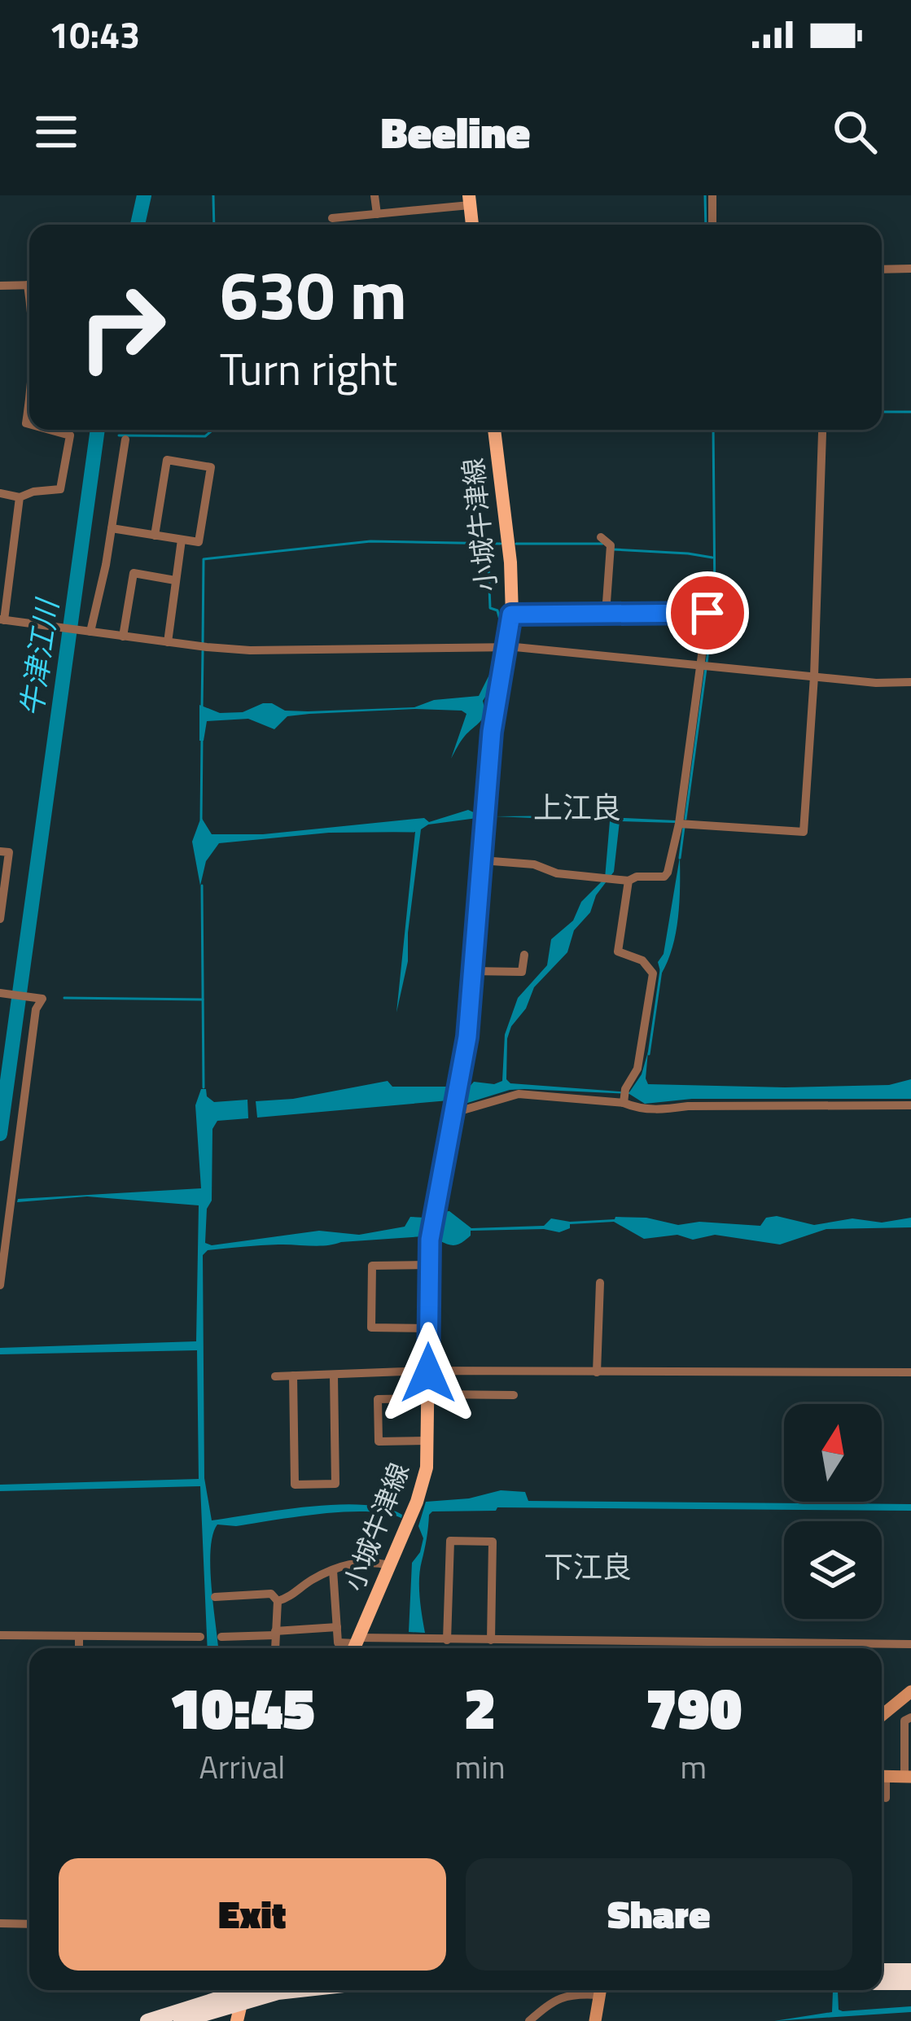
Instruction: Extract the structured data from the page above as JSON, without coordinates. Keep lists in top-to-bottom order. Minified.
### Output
{"streets":{"main road":["小城牛津線"]},"districts":["上江良","下江良"],"water":["牛津江川"],"north":"top","page":{"status":"10:43","header":"Beeline","turn":["630 m","Turn right"],"eta":["10:45","Arrival","2","min","790","m"],"buttons":["Exit","Share"]}}
